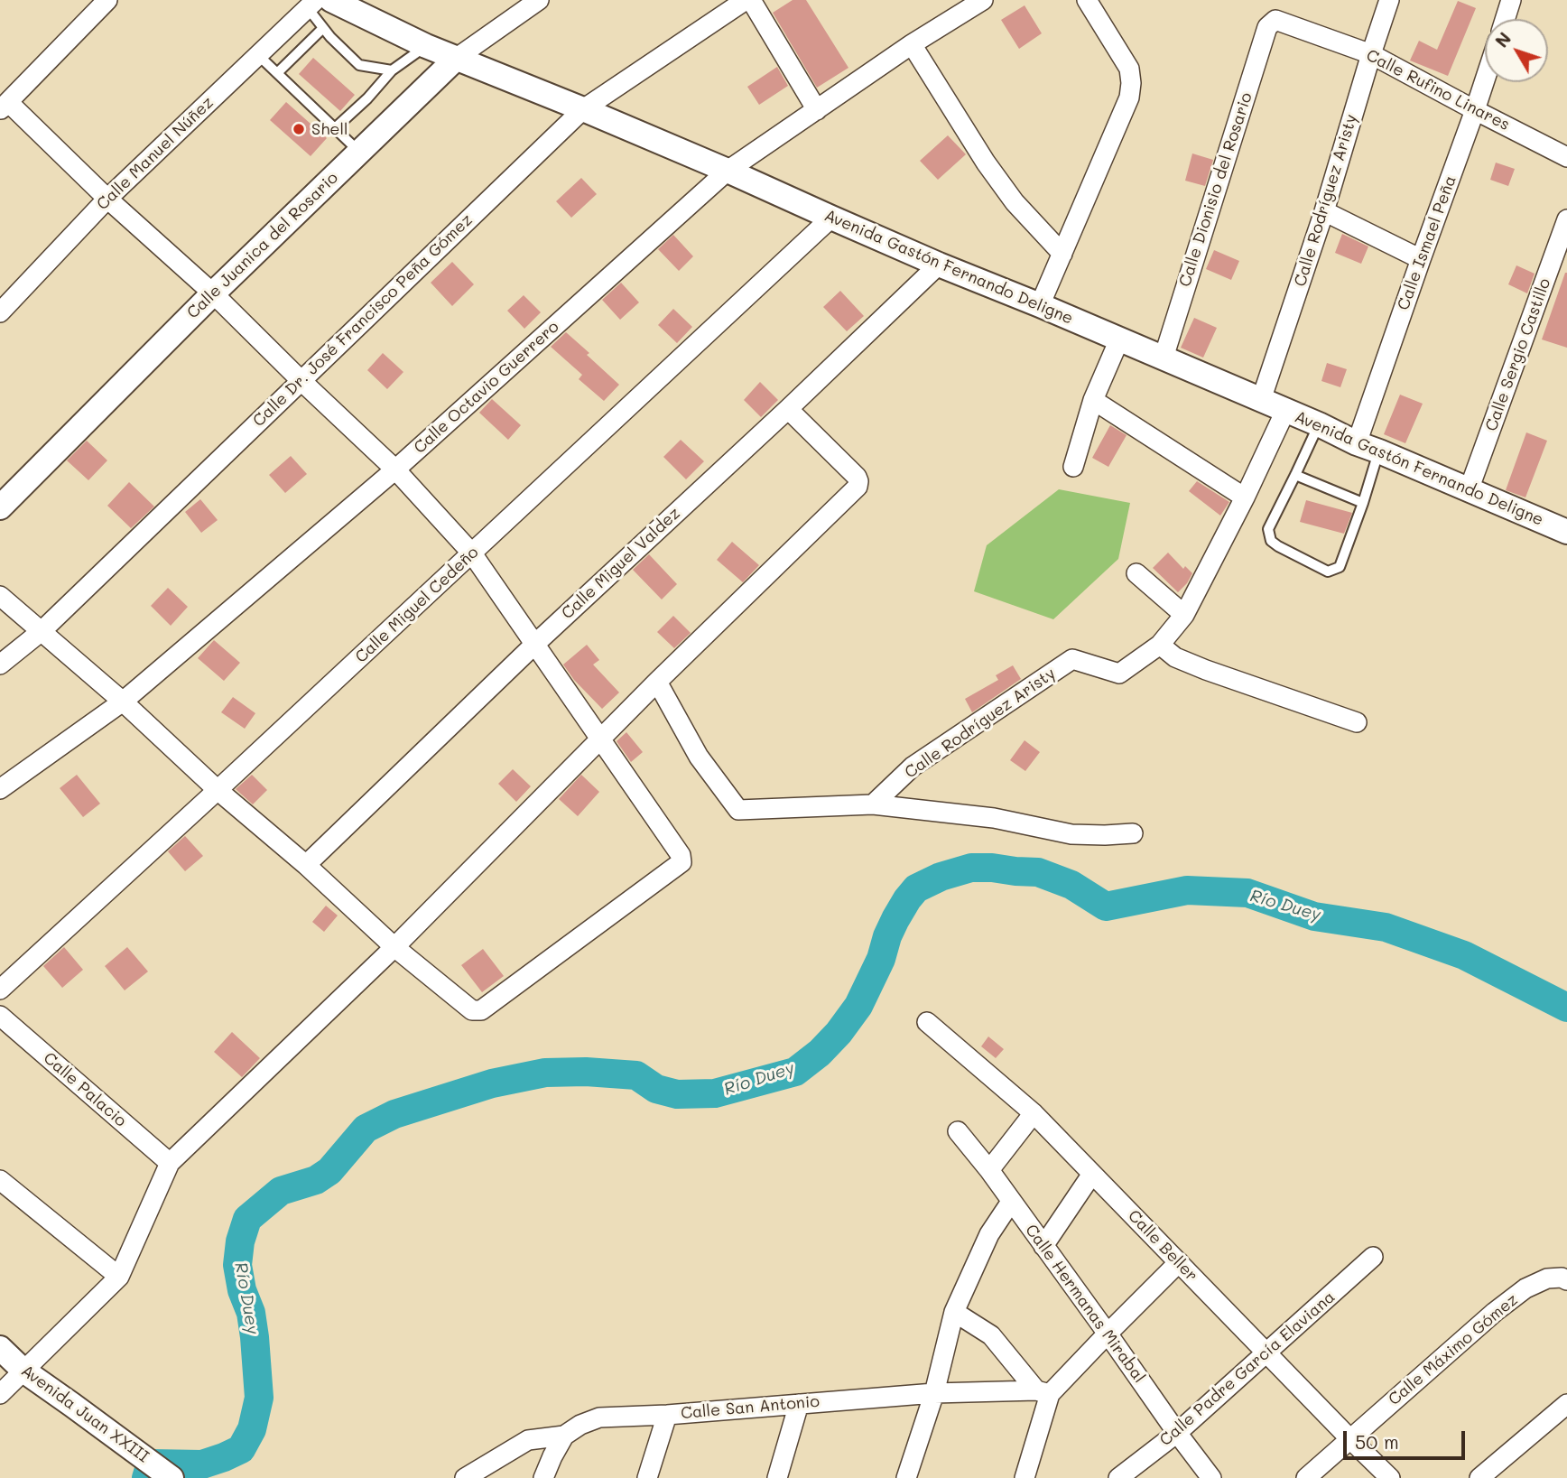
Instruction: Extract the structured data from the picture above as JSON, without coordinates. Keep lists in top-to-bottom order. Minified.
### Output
{"streets":{"street":["Calle Rufino Linares","Calle Manuel Núñez","Calle Dionisio del Rosario","Calle Rodríguez Aristy","Calle Ismael Peña","Calle Juanica del Rosario","Avenida Gastón Fernando Deligne","Calle Dr. José Francisco Peña Gómez","Calle Sergio Castillo","Calle Octavio Guerrero","Calle Miguel Valdez","Calle Miguel Cedeño","Calle Palacio","Calle Beller","Calle Hermanas Mirabal","Calle Máximo Gómez","Calle Padre García Elaviana","Calle San Antonio","Avenida Juan XXIII"]},"crossings":[["Calle Rufino Linares","Calle Dionisio del Rosario"],["Calle Rufino Linares","Calle Rodríguez Aristy"],["Calle Rufino Linares","Calle Ismael Peña"],["Calle Dionisio del Rosario","Avenida Gastón Fernando Deligne"],["Calle Rodríguez Aristy","Avenida Gastón Fernando Deligne"],["Calle Ismael Peña","Avenida Gastón Fernando Deligne"],["Calle Juanica del Rosario","Avenida Gastón Fernando Deligne"],["Avenida Gastón Fernando Deligne","Calle Dr. José Francisco Peña Gómez"],["Avenida Gastón Fernando Deligne","Calle Sergio Castillo"],["Avenida Gastón Fernando Deligne","Calle Octavio Guerrero"],["Avenida Gastón Fernando Deligne","Calle Miguel Valdez"],["Avenida Gastón Fernando Deligne","Calle Miguel Cedeño"],["Calle Beller","Calle Máximo Gómez"],["Calle Beller","Calle Padre García Elaviana"],["Calle Hermanas Mirabal","Calle Padre García Elaviana"]],"water":["Río Duey"],"places":["Shell"],"scale_bar":"50 m","north":"top left"}
